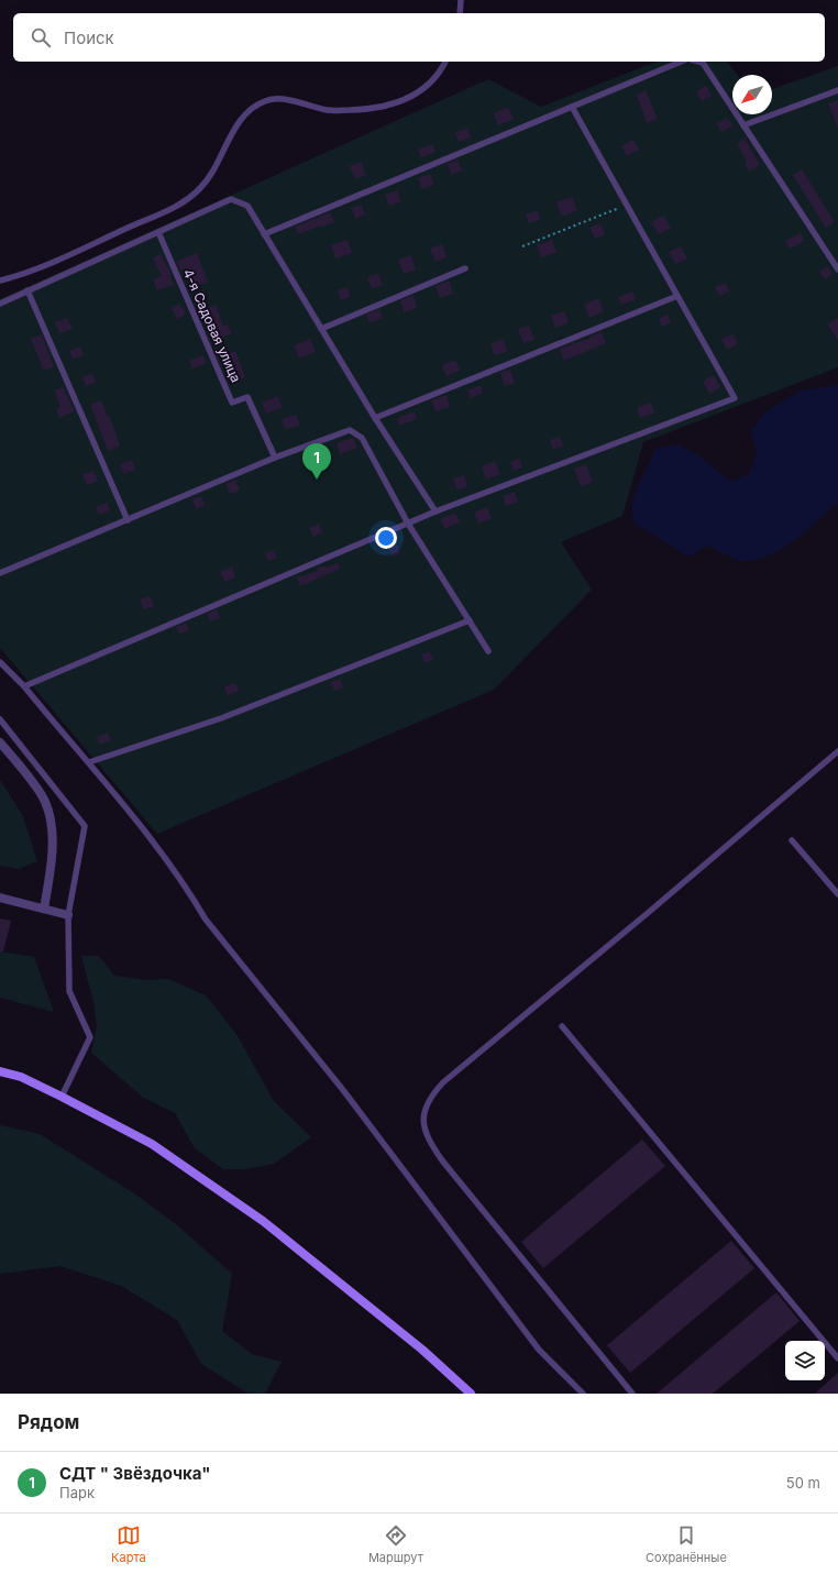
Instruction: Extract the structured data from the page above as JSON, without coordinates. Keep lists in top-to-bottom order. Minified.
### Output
{"streets":{"lane":["4-я Садовая улица"]},"north":"bottom left","page":{"search":"Поиск","pins":"1","heading":"Рядом","list":[{"mark":"1","name":"СДТ \" Звёздочка\"","note":"Парк","value":"50 m"}],"nav":["Карта","Маршрут","Сохранённые"]}}
